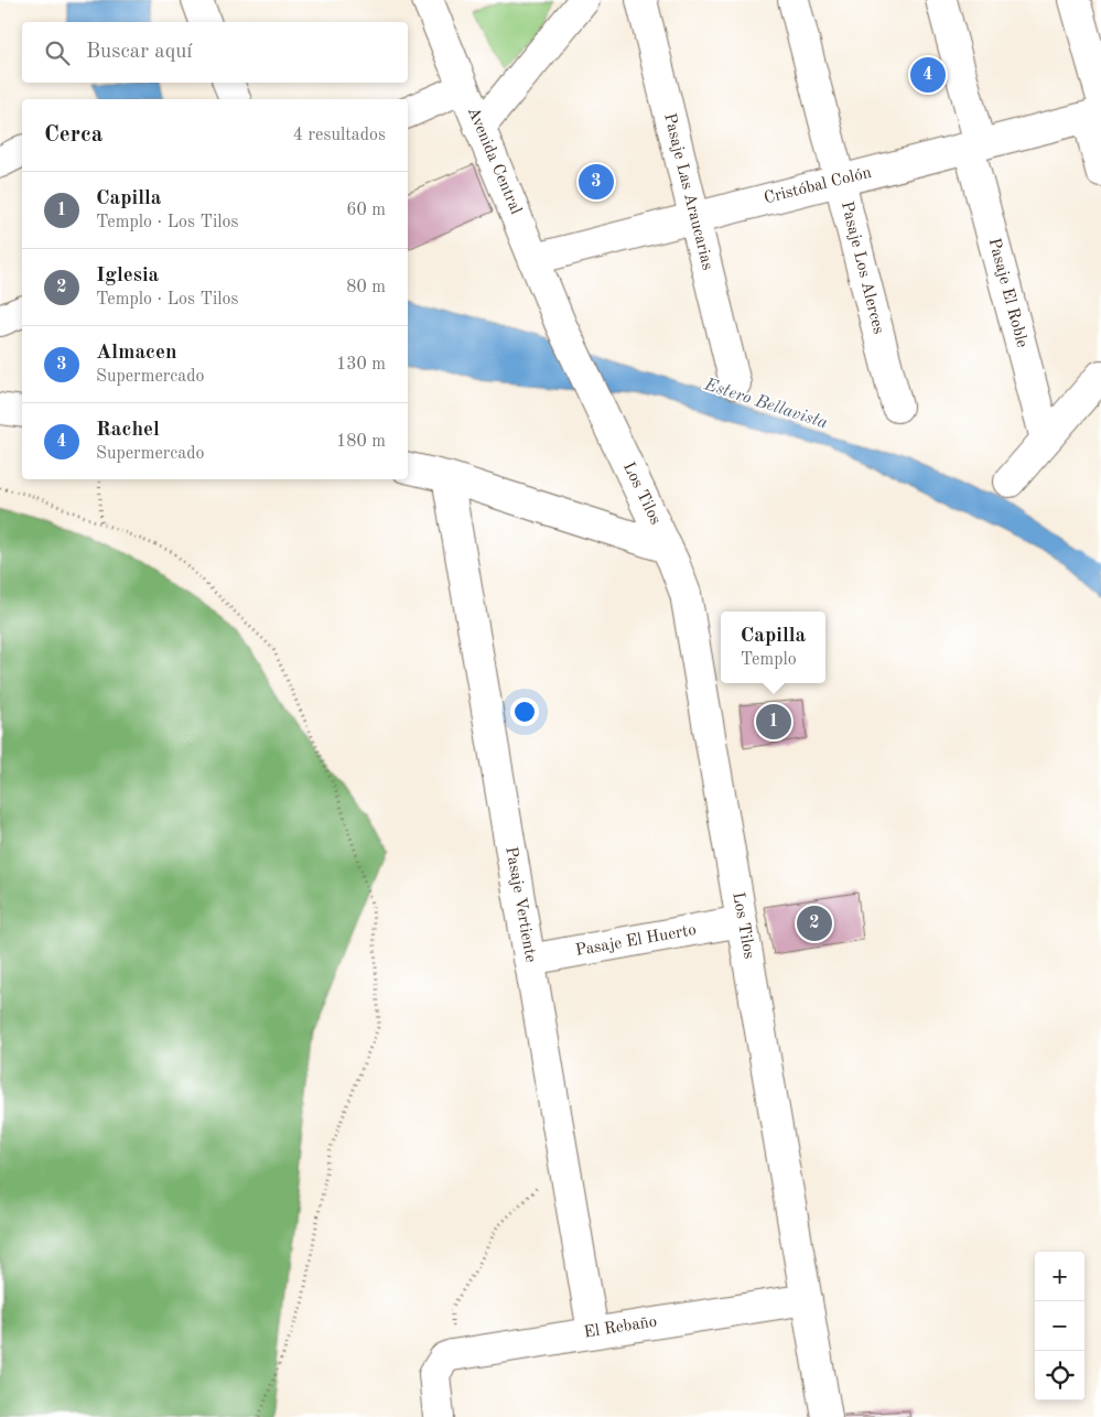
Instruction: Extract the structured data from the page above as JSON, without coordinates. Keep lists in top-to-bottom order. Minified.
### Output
{"streets":{"street":["Avenida Central","Cristóbal Colón","Pasaje Las Araucarias","Pasaje Los Alerces","Pasaje El Roble","Los Tilos","Pasaje Vertiente","Pasaje El Huerto","El Rebaño"]},"crossings":[["Avenida Central","Cristóbal Colón"],["Avenida Central","Los Tilos"],["Cristóbal Colón","Pasaje Las Araucarias"],["Cristóbal Colón","Pasaje Los Alerces"],["Cristóbal Colón","Pasaje El Roble"],["Los Tilos","Pasaje El Huerto"],["Los Tilos","El Rebaño"],["Pasaje Vertiente","Pasaje El Huerto"],["Pasaje Vertiente","El Rebaño"]],"water":["Estero Bellavista"],"page":{"search":"Buscar aquí","pins":["4","3","1","2"],"heading":["Cerca","4 resultados"],"list":[{"mark":"1","name":"Capilla","note":"Templo · Los Tilos","value":"60 m"},{"mark":"2","name":"Iglesia","note":"Templo · Los Tilos","value":"80 m"},{"mark":"3","name":"Almacen","note":"Supermercado","value":"130 m"},{"mark":"4","name":"Rachel","note":"Supermercado","value":"180 m"}],"popup":["Capilla","Templo"],"map_buttons":["+","−"]}}
